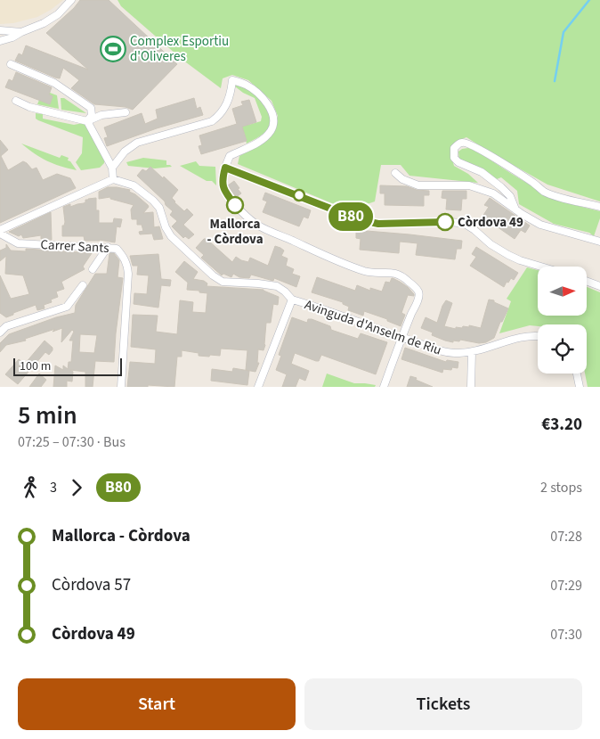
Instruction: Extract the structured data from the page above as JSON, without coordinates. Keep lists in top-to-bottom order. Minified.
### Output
{"streets":{"street":["Carrer Sants","Avinguda d'Anselm de Riu"]},"places":{"sports":["Complex Esportiu d'Oliveres"],"other":["Mallorca - Còrdova","Còrdova 49"]},"lines":["bus line B80"],"scale_bar":"100 m","north":"right","page":{"on_map":"B80","scale":"100 m","heading":["5 min","07:25 – 07:30 · Bus","€3.20"],"legs":["3","B80","2 stops"],"list":[{"name":"Mallorca - Còrdova","value":"07:28"},{"name":"Còrdova 57","value":"07:29"},{"name":"Còrdova 49","value":"07:30"}],"buttons":["Start","Tickets"]}}
